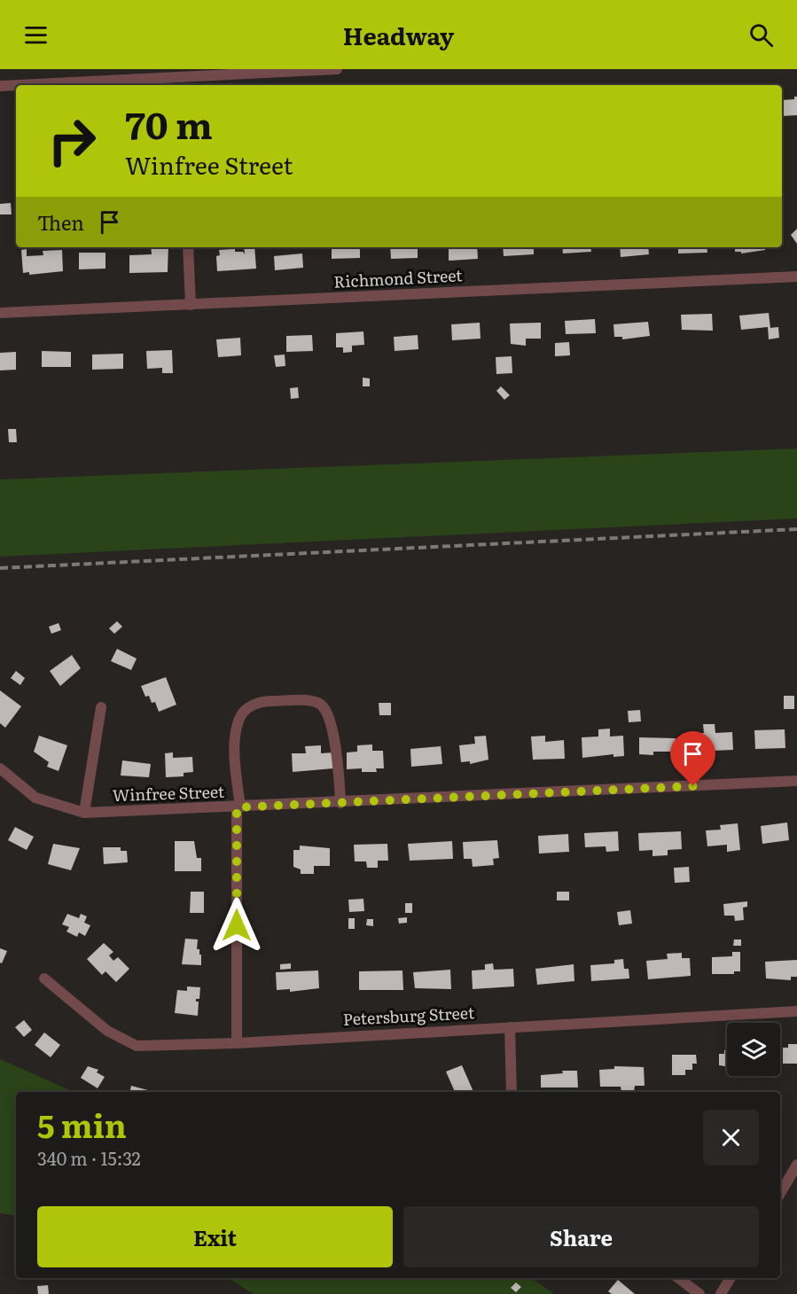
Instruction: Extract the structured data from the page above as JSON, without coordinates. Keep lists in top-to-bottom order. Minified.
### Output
{"streets":{"street":["Richmond Street","Winfree Street","Petersburg Street"]},"page":{"header":"Headway","turn":["70 m","Winfree Street"],"then":"Then","heading":["5 min","340 m · 15:32"],"buttons":["Exit","Share"]}}
